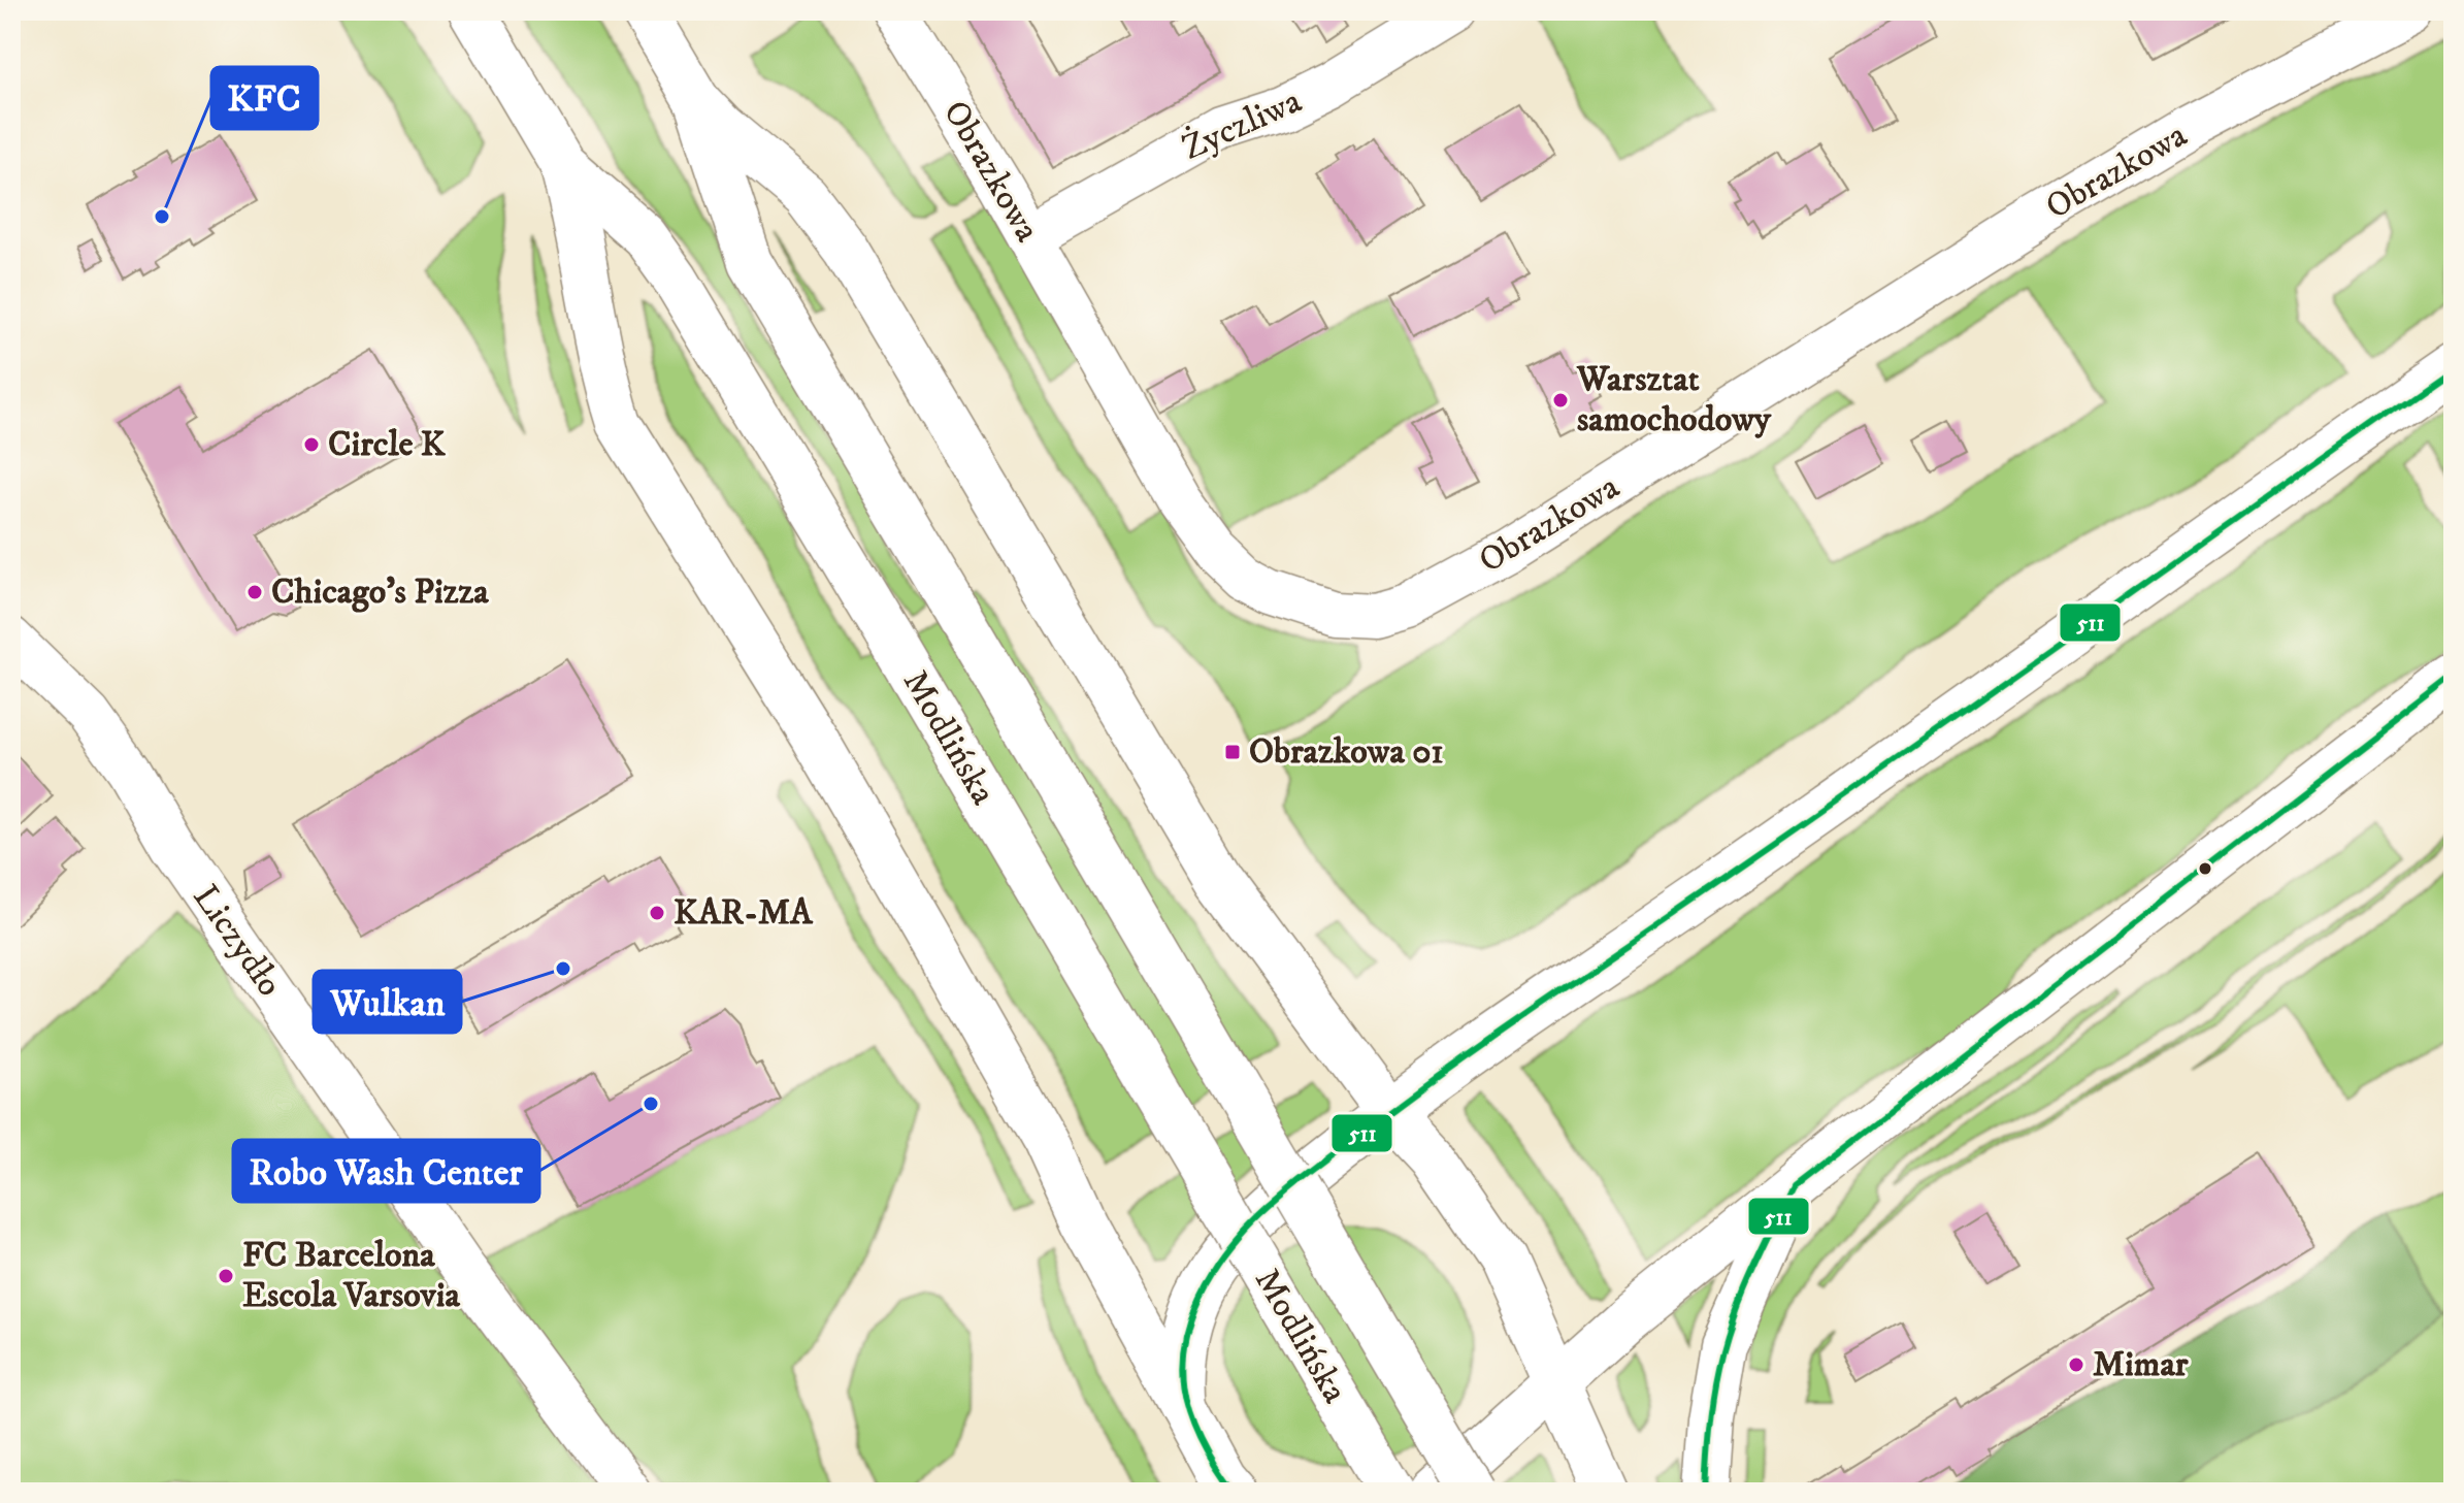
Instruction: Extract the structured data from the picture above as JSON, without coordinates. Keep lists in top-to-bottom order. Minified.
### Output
{"streets":{"main road":["Modlińska"],"street":["Życzliwa","Obrazkowa","Liczydło"]},"crossings":[["Życzliwa","Obrazkowa"]],"places":{"other":["KFC","Warsztat samochodowy","Circle K","Chicago's Pizza","KAR-MA","Wulkan","Robo Wash Center","FC Barcelona Escola Varsovia","Mimar"],"transit":["Obrazkowa 01"]},"lines":["transit line 511"]}
